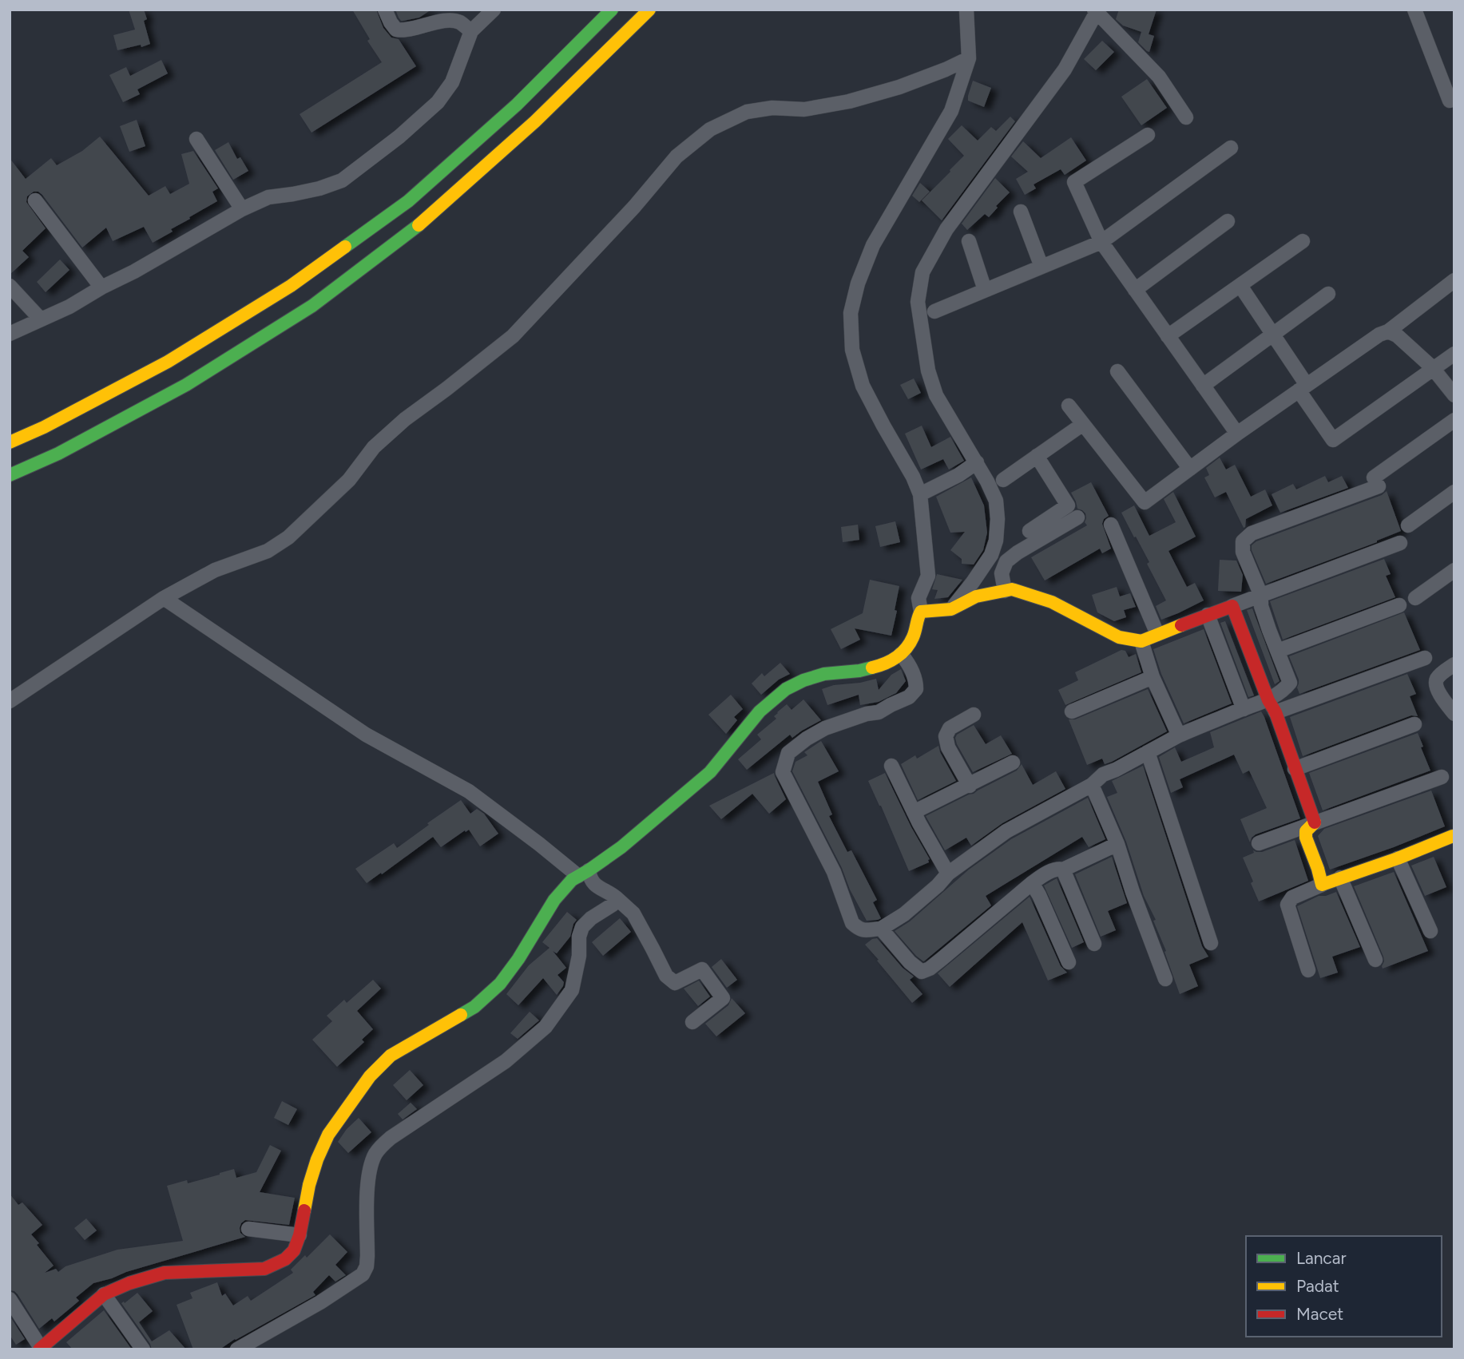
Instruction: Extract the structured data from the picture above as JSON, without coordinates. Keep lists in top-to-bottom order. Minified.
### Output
{"legend":["Lancar","Padat","Macet"]}
